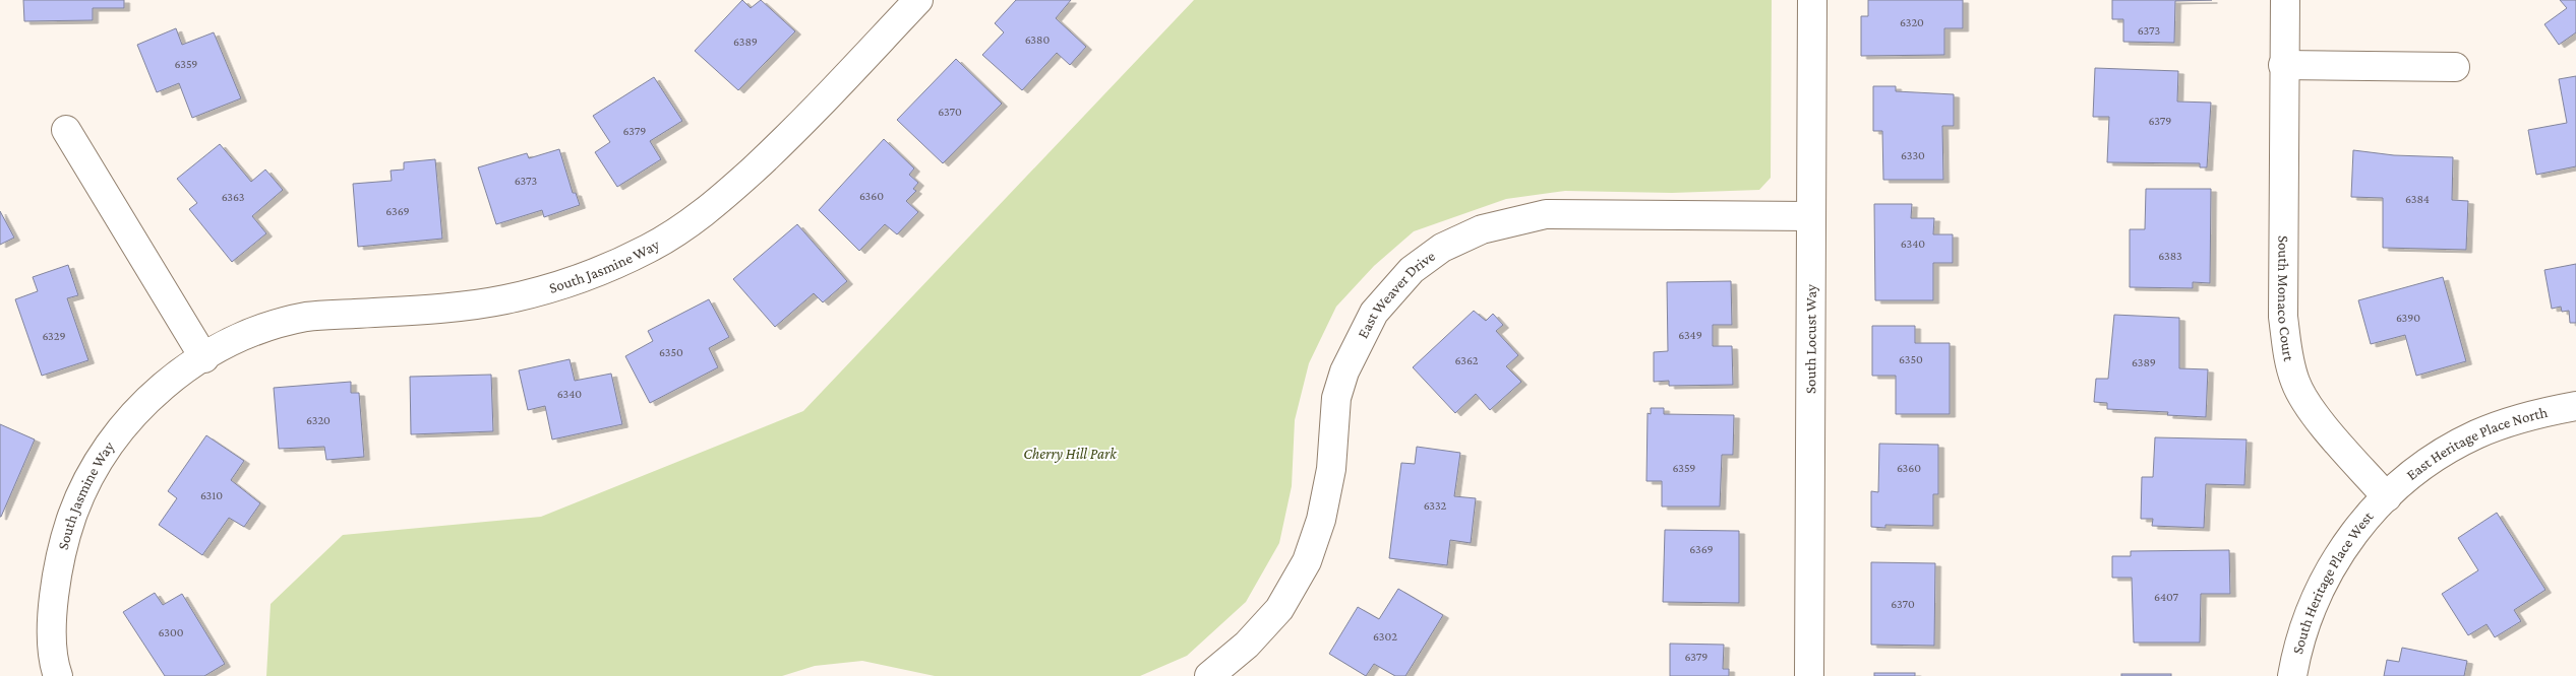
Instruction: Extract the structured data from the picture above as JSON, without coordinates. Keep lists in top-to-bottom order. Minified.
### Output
{"streets":{"street":["South Jasmine Way","East Weaver Drive","South Monaco Court","South Locust Way","East Heritage Place North","South Heritage Place West"]},"crossings":[["East Weaver Drive","South Locust Way"],["South Monaco Court","East Heritage Place North"],["South Monaco Court","South Heritage Place West"],["East Heritage Place North","South Heritage Place West"]],"parks":["Cherry Hill Park"],"house_numbers":["6320","6373","6380","6389","6359","6370","6379","6379","6330","6373","6360","6363","6384","6369","6340","6383","6390","6349","6329","6350","6350","6362","6389","6340","6320","6359","6360","6310","6332","6369","6407","6370","6300","6302","6379"]}
